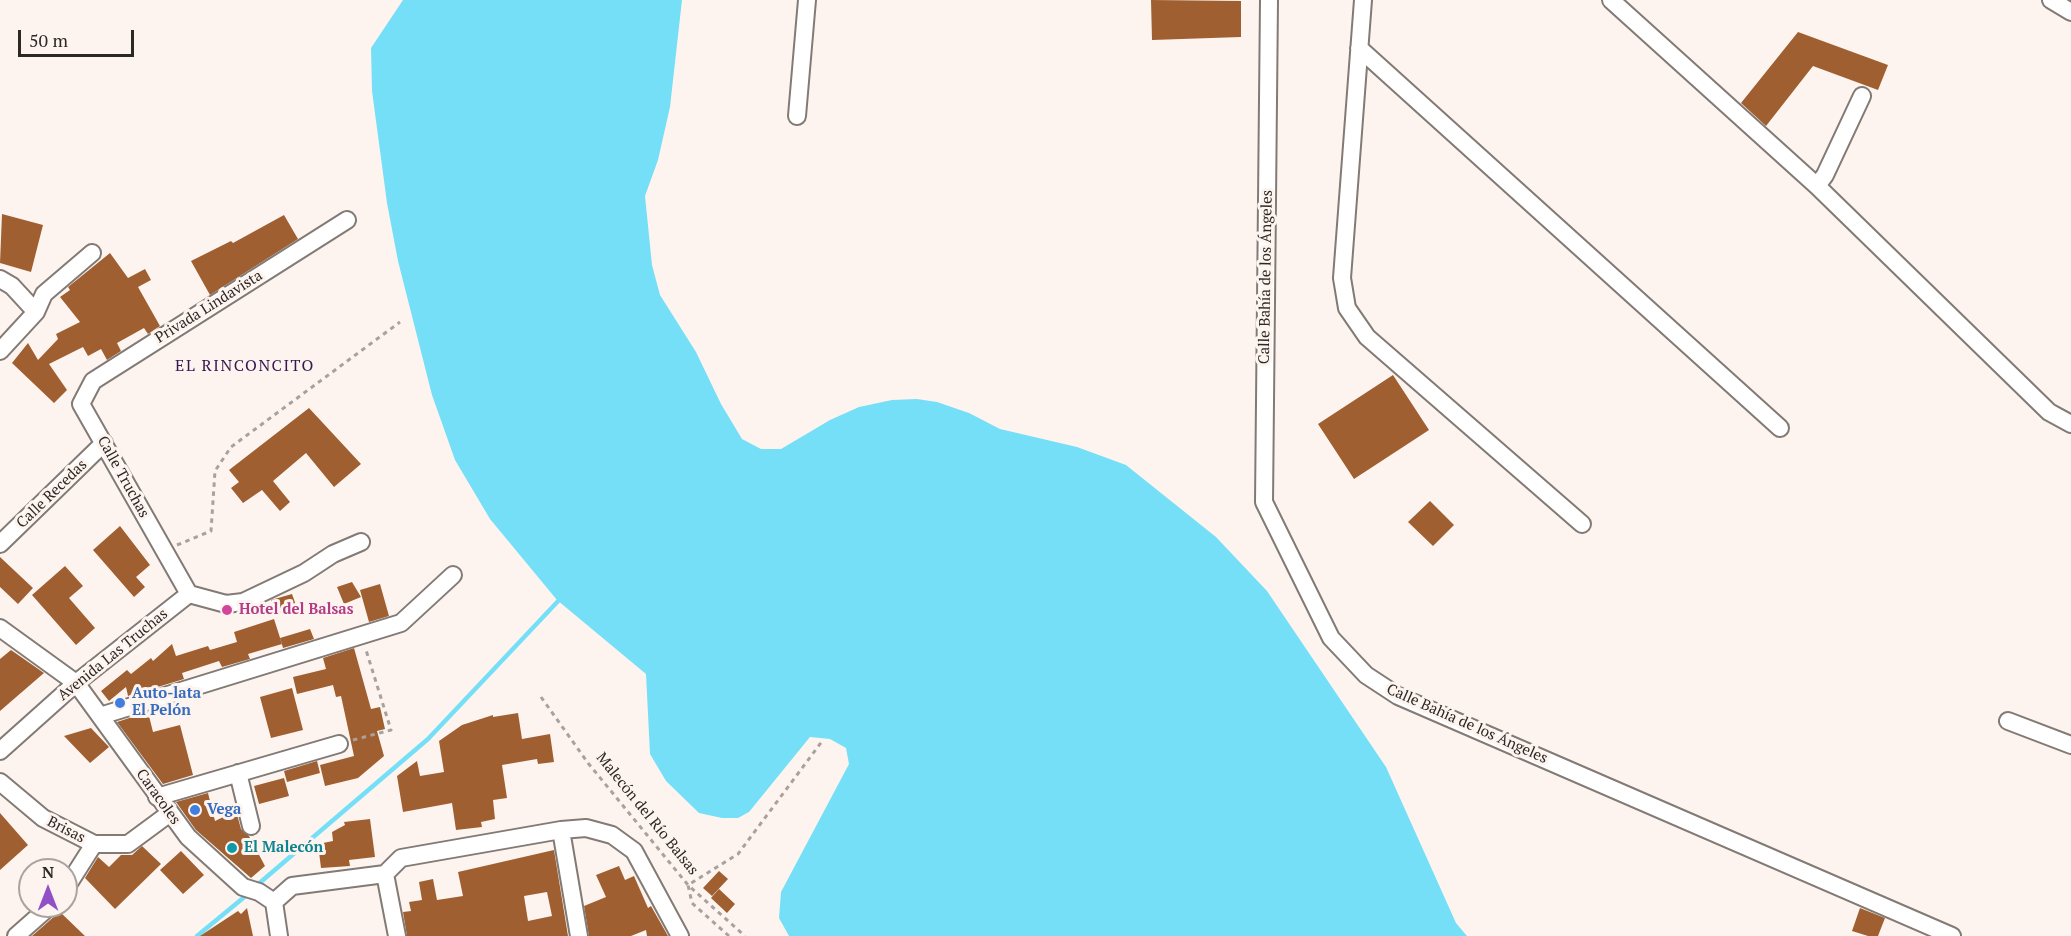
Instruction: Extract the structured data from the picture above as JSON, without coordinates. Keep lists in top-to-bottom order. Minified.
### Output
{"streets":{"street":["Calle Bahía de los Ángeles","Privada Lindavista","Calle Truchas","Calle Recedas","Avenida Las Truchas","Caracoles","Brisas"],"path":["Malecón del Río Balsas"]},"crossings":[["Privada Lindavista","Calle Truchas"],["Calle Truchas","Calle Recedas"],["Avenida Las Truchas","Caracoles"],["Caracoles","Brisas"]],"districts":["EL RINCONCITO"],"places":["Hotel del Balsas","Auto-lata El Pelón","Vega","El Malecón"],"scale_bar":"50 m","north":"top"}
